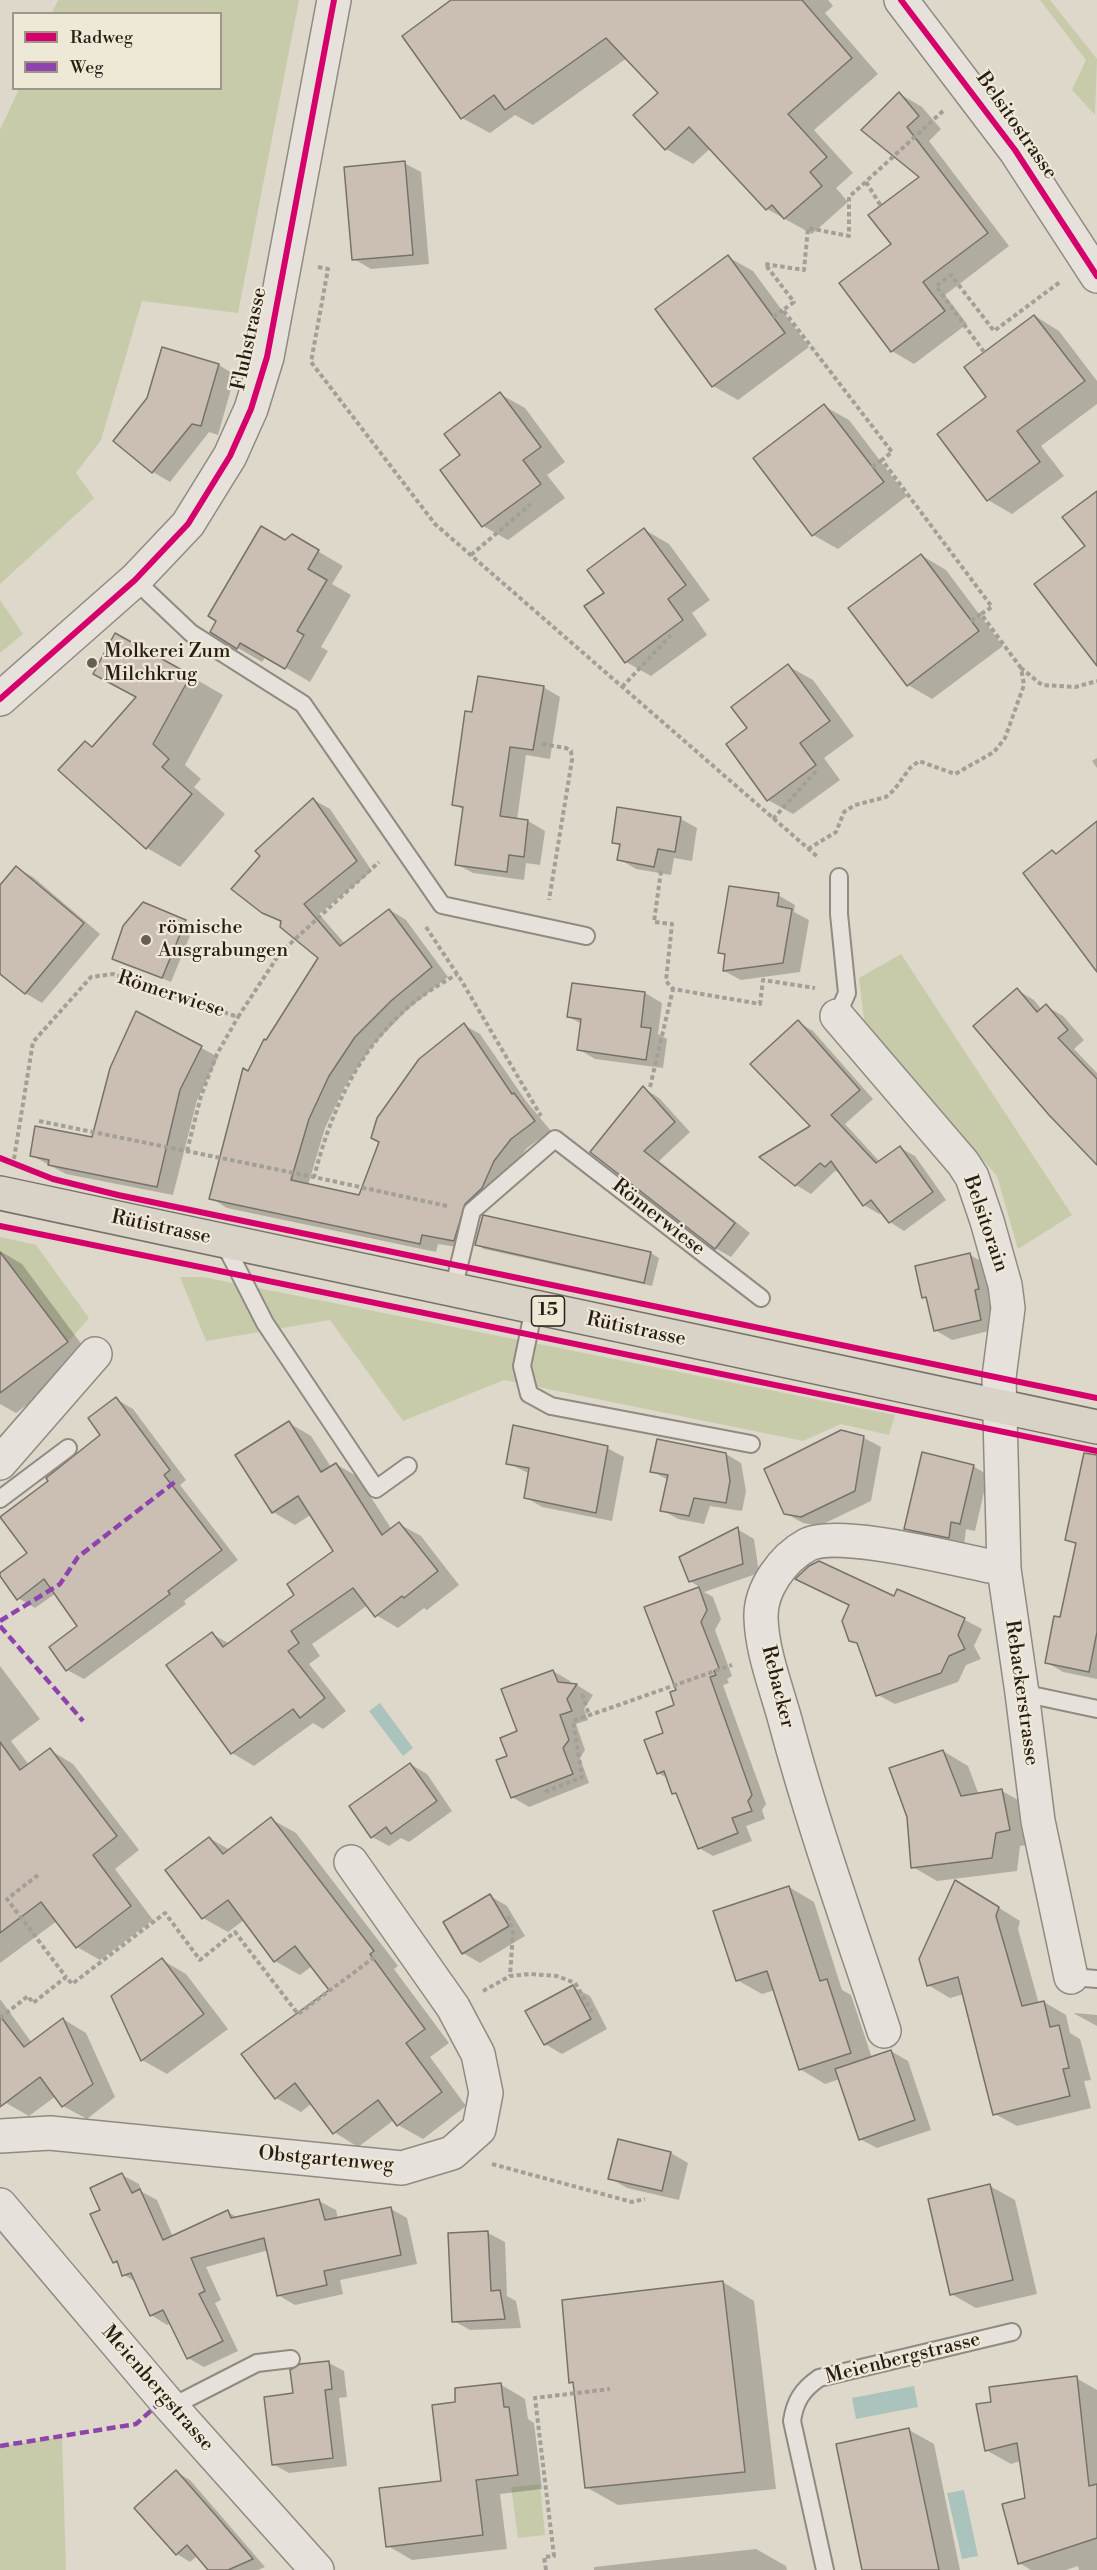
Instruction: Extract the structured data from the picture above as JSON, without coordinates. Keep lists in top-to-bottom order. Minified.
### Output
{"streets":{"main road":["Rütistrasse","15"],"street":["Belsitostrasse","Fluhstrasse","Belsitorain","Rebacker","Rebackerstrasse","Obstgartenweg","Meienbergstrasse"],"lane":["Römerwiese"]},"crossings":[["Römerwiese","Rütistrasse"],["Belsitorain","Rütistrasse"],["Belsitorain","Rebackerstrasse"],["Rütistrasse","Rebackerstrasse"],["Rebacker","Rebackerstrasse"]],"places":["Molkerei Zum Milchkrug","römische Ausgrabungen"],"legend":["Radweg","Weg"]}
